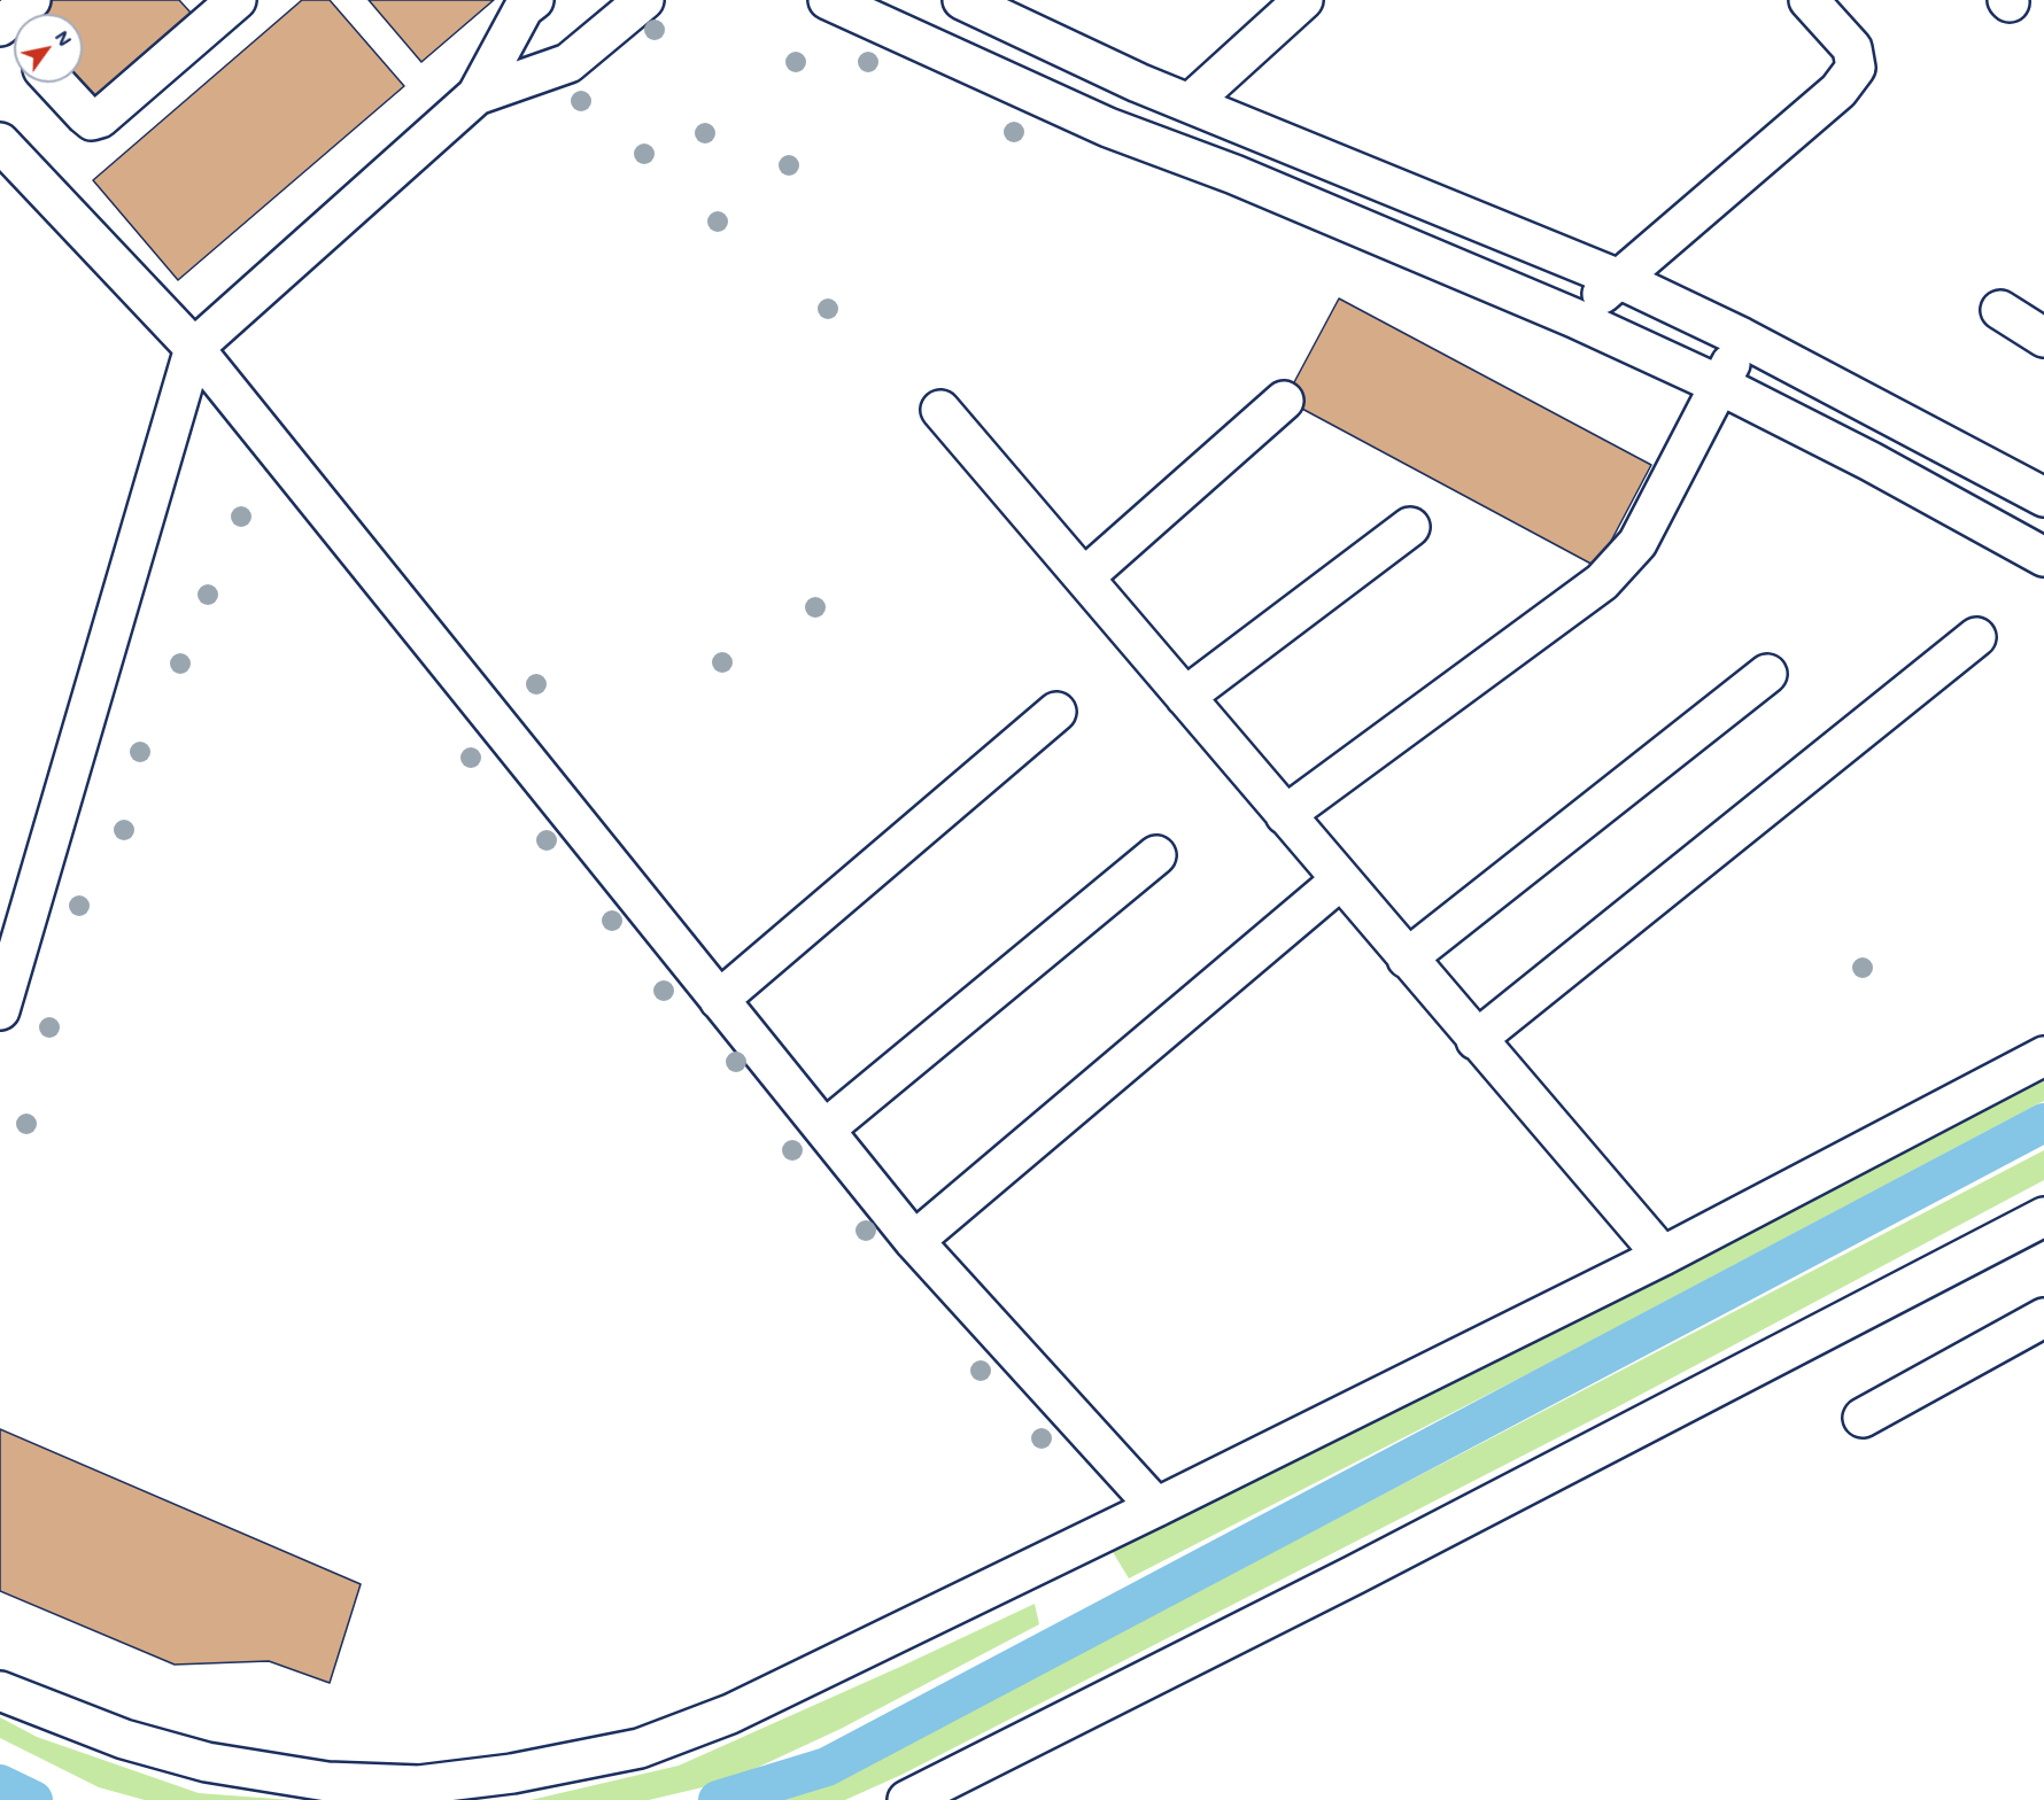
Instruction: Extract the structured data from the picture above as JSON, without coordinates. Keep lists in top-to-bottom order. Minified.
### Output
{"north":"top right"}
